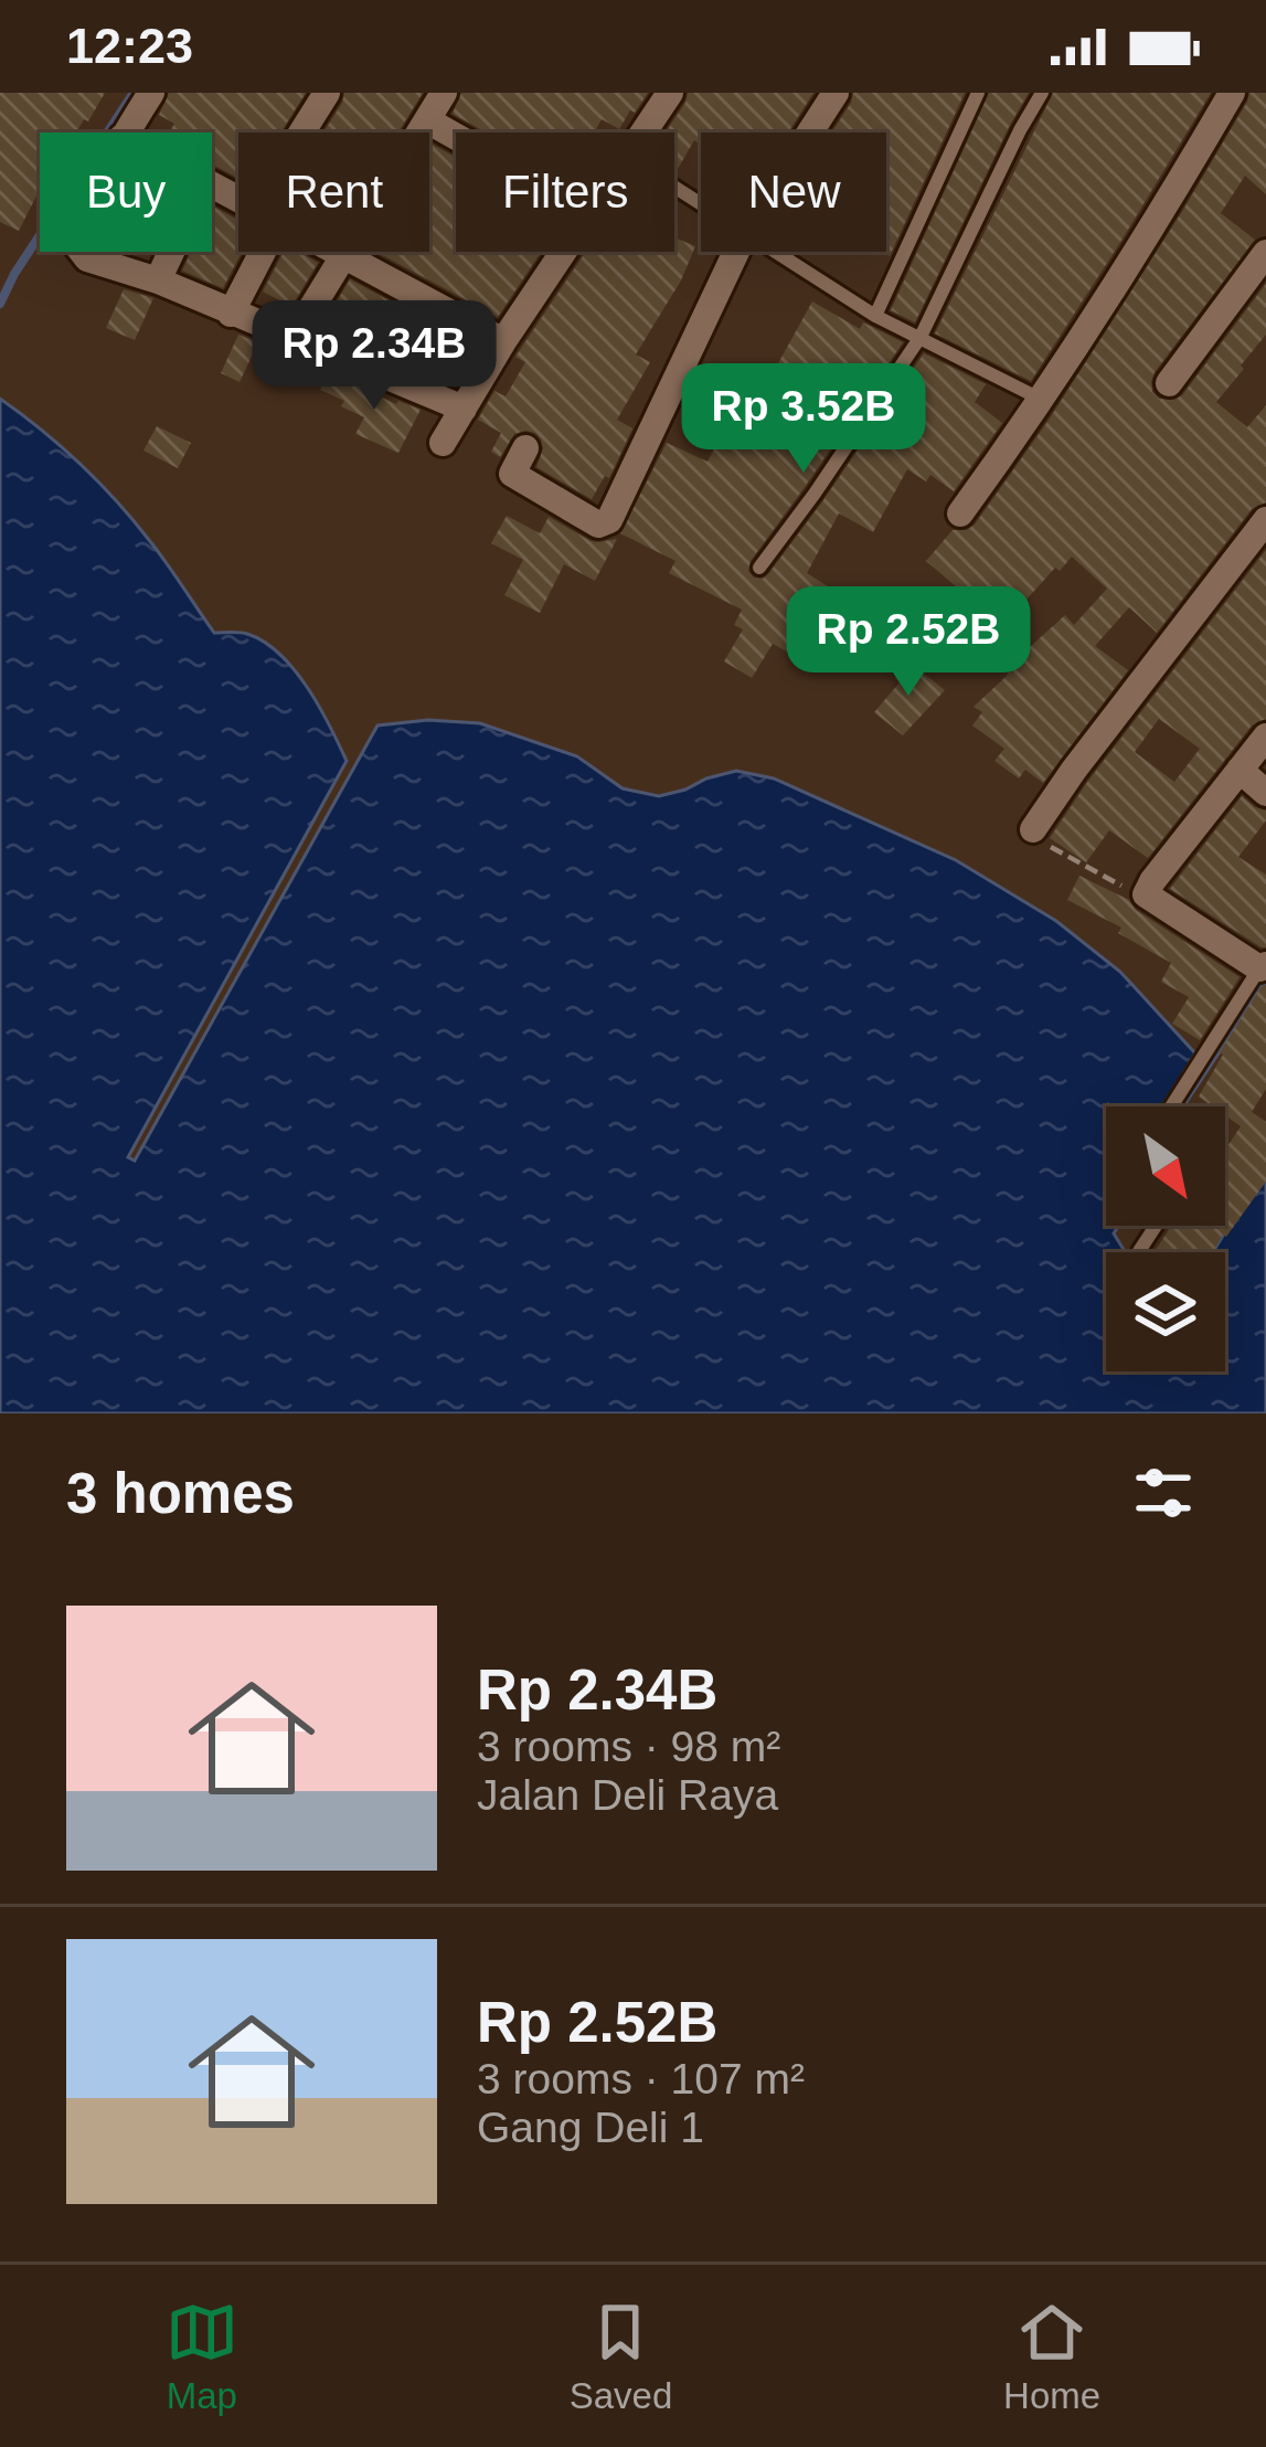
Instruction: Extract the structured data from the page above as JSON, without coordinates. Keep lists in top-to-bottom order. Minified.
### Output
{"north":"bottom right","page":{"status":"12:23","chip":["Buy","Rent","Filters","New"],"price":["Rp 2.34B","Rp 3.52B","Rp 2.52B"],"heading":"3 homes","list":[{"name":"Rp 2.34B","note":"3 rooms · 98 m² · Jalan Deli Raya"},{"name":"Rp 2.52B","note":"3 rooms · 107 m² · Gang Deli 1"}],"tabs":["Map","Saved","Home"]}}
